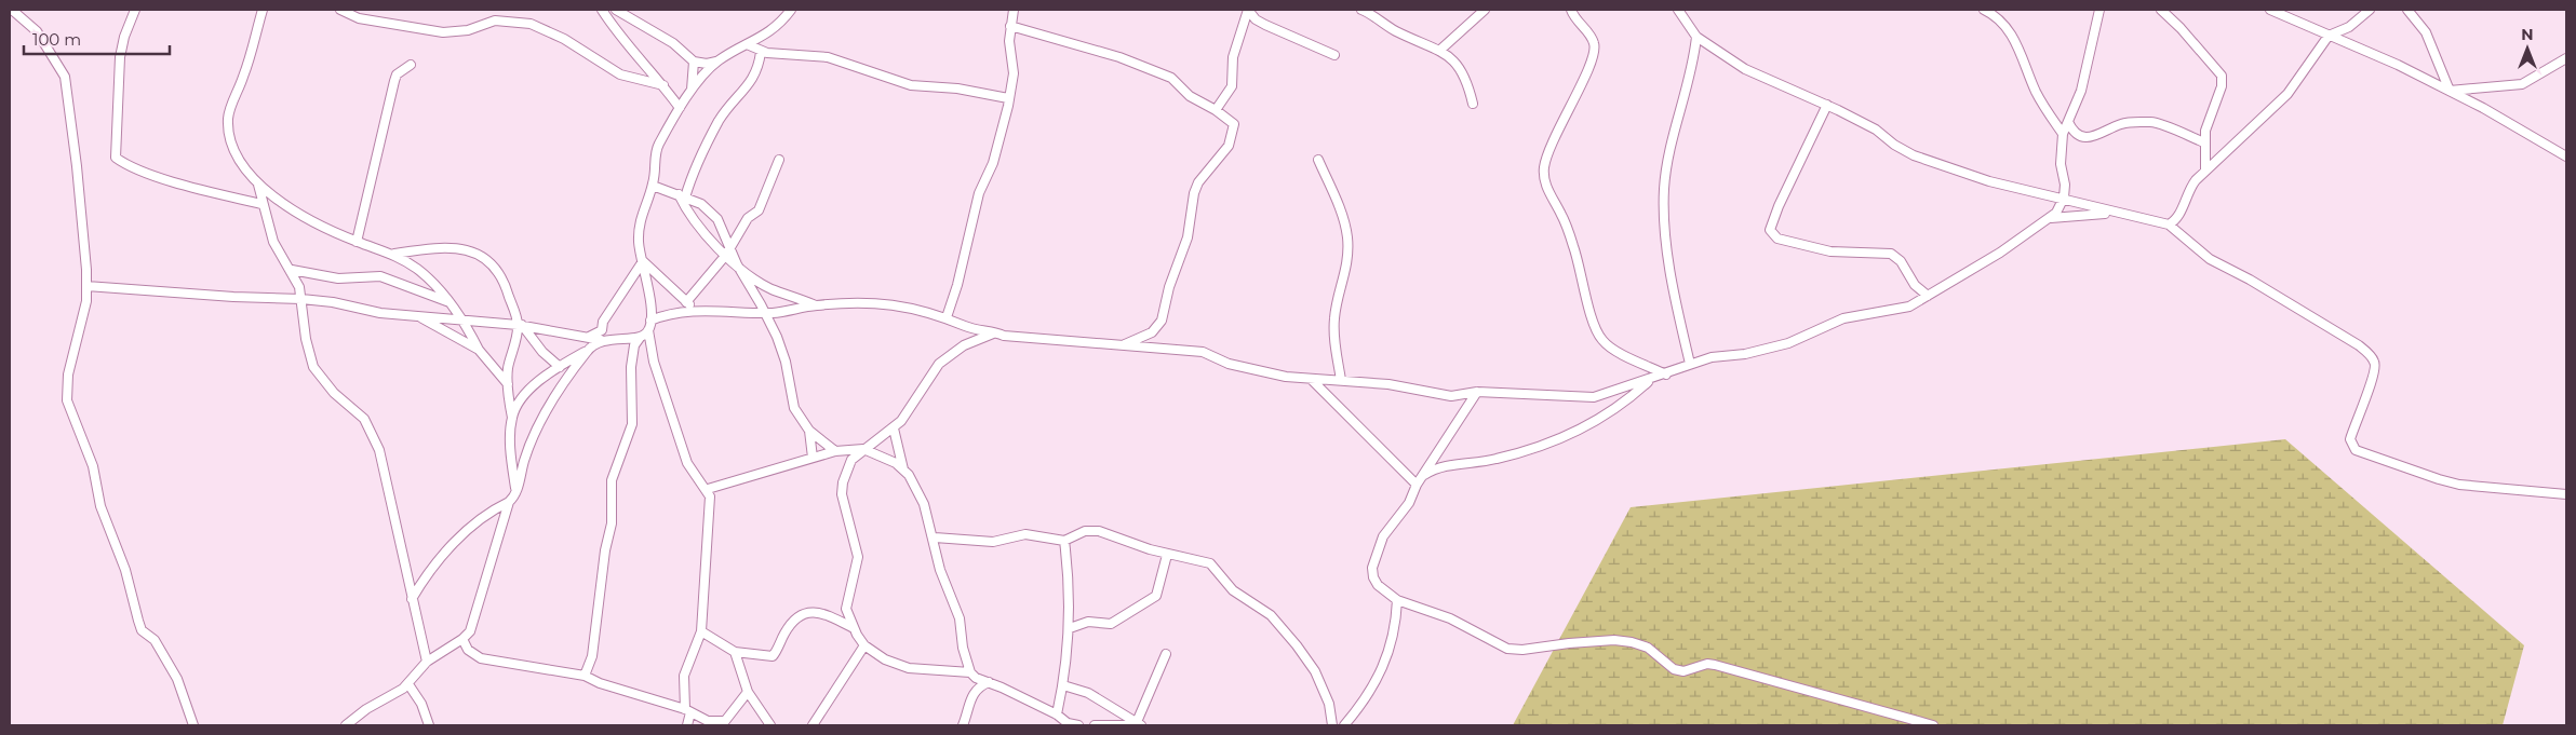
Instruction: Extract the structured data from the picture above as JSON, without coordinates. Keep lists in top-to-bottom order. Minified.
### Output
{"scale_bar":"100 m","north":"top"}
